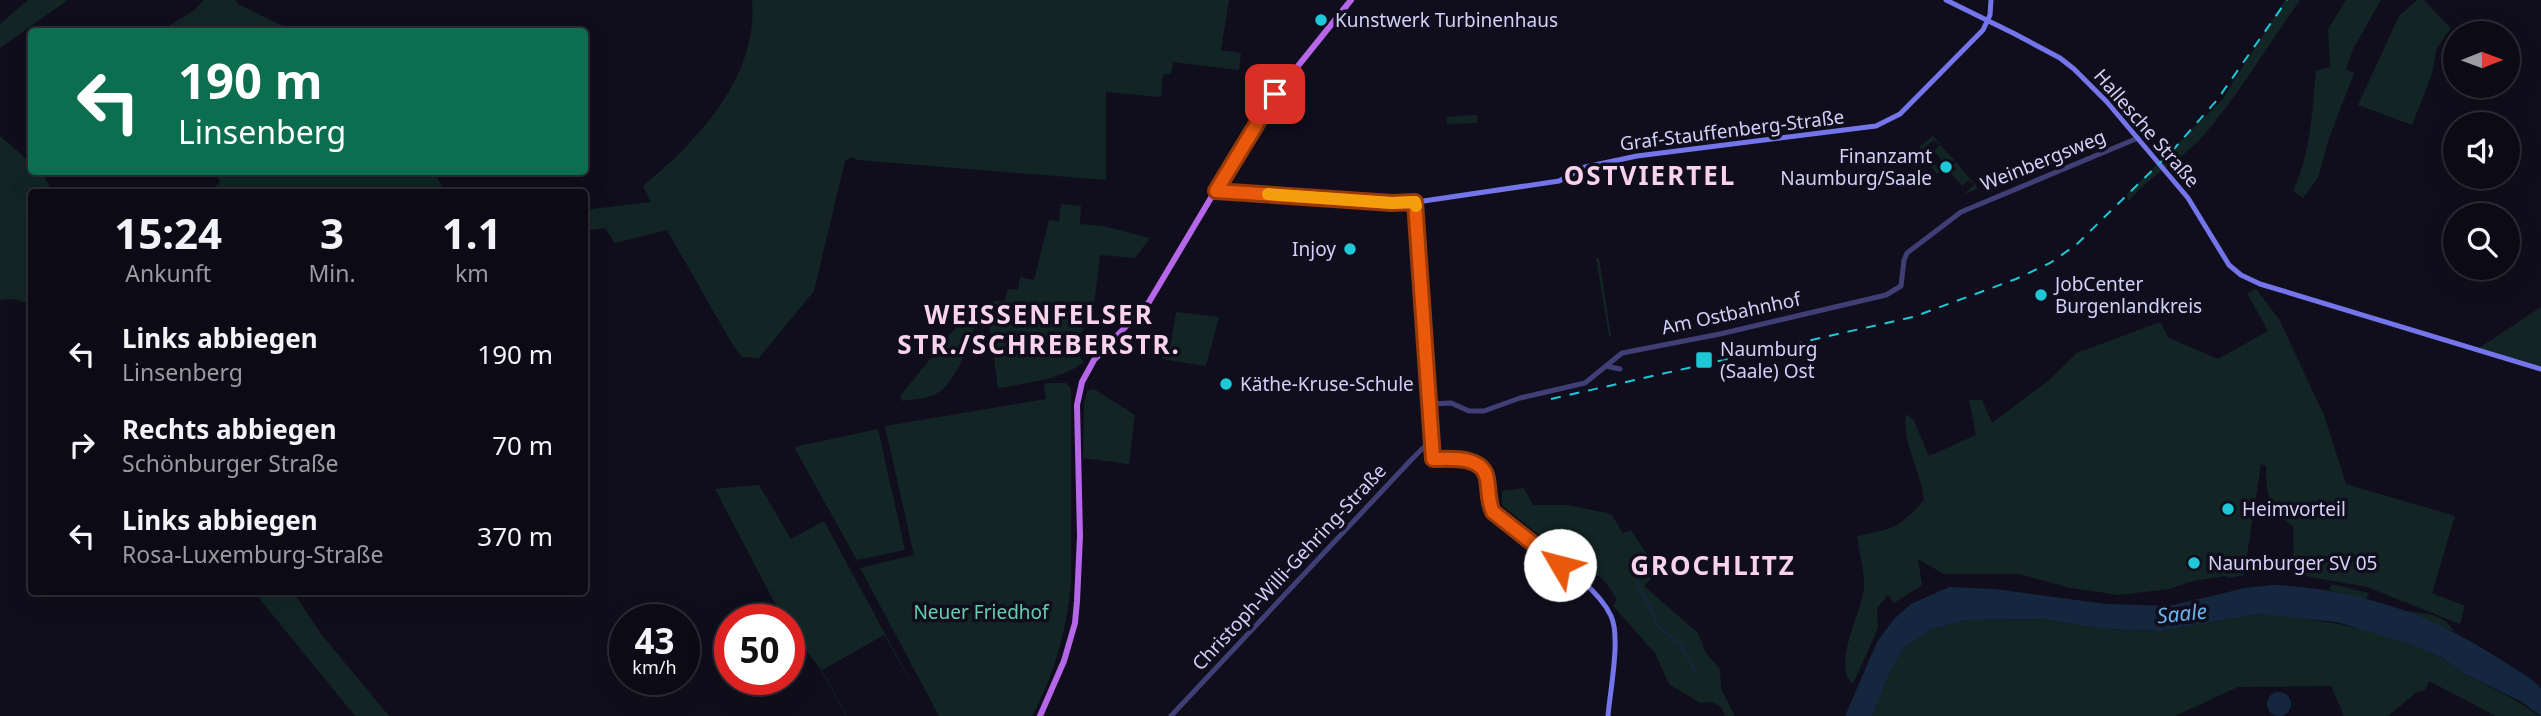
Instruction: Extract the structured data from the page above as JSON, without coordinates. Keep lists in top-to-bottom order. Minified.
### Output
{"streets":{"main road":["Hallesche Straße","Graf-Stauffenberg-Straße"],"street":["Weinbergsweg","Am Ostbahnhof","Christoph-Willi-Gehring-Straße"]},"crossings":[["Hallesche Straße","Graf-Stauffenberg-Straße"],["Hallesche Straße","Weinbergsweg"],["Weinbergsweg","Am Ostbahnhof"]],"districts":["OSTVIERTEL","WEISSENFELSER STR./SCHREBERSTR.","GROCHLITZ"],"water":["Saale"],"parks":["Neuer Friedhof"],"places":{"other":["Kunstwerk Turbinenhaus","Finanzamt Naumburg/Saale","Injoy","JobCenter Burgenlandkreis","Käthe-Kruse-Schule","Heimvorteil","Naumburger SV 05"],"transit":["Naumburg (Saale) Ost"]},"north":"right","page":{"turn":["190 m","Linsenberg"],"eta":["15:24","Ankunft","3","Min.","1.1","km"],"list":[{"name":"Links abbiegen","note":"Linsenberg","value":"190 m"},{"name":"Rechts abbiegen","note":"Schönburger Straße","value":"70 m"},{"name":"Links abbiegen","note":"Rosa-Luxemburg-Straße","value":"370 m"}],"speed":"43 km/h","limit":"50"}}
